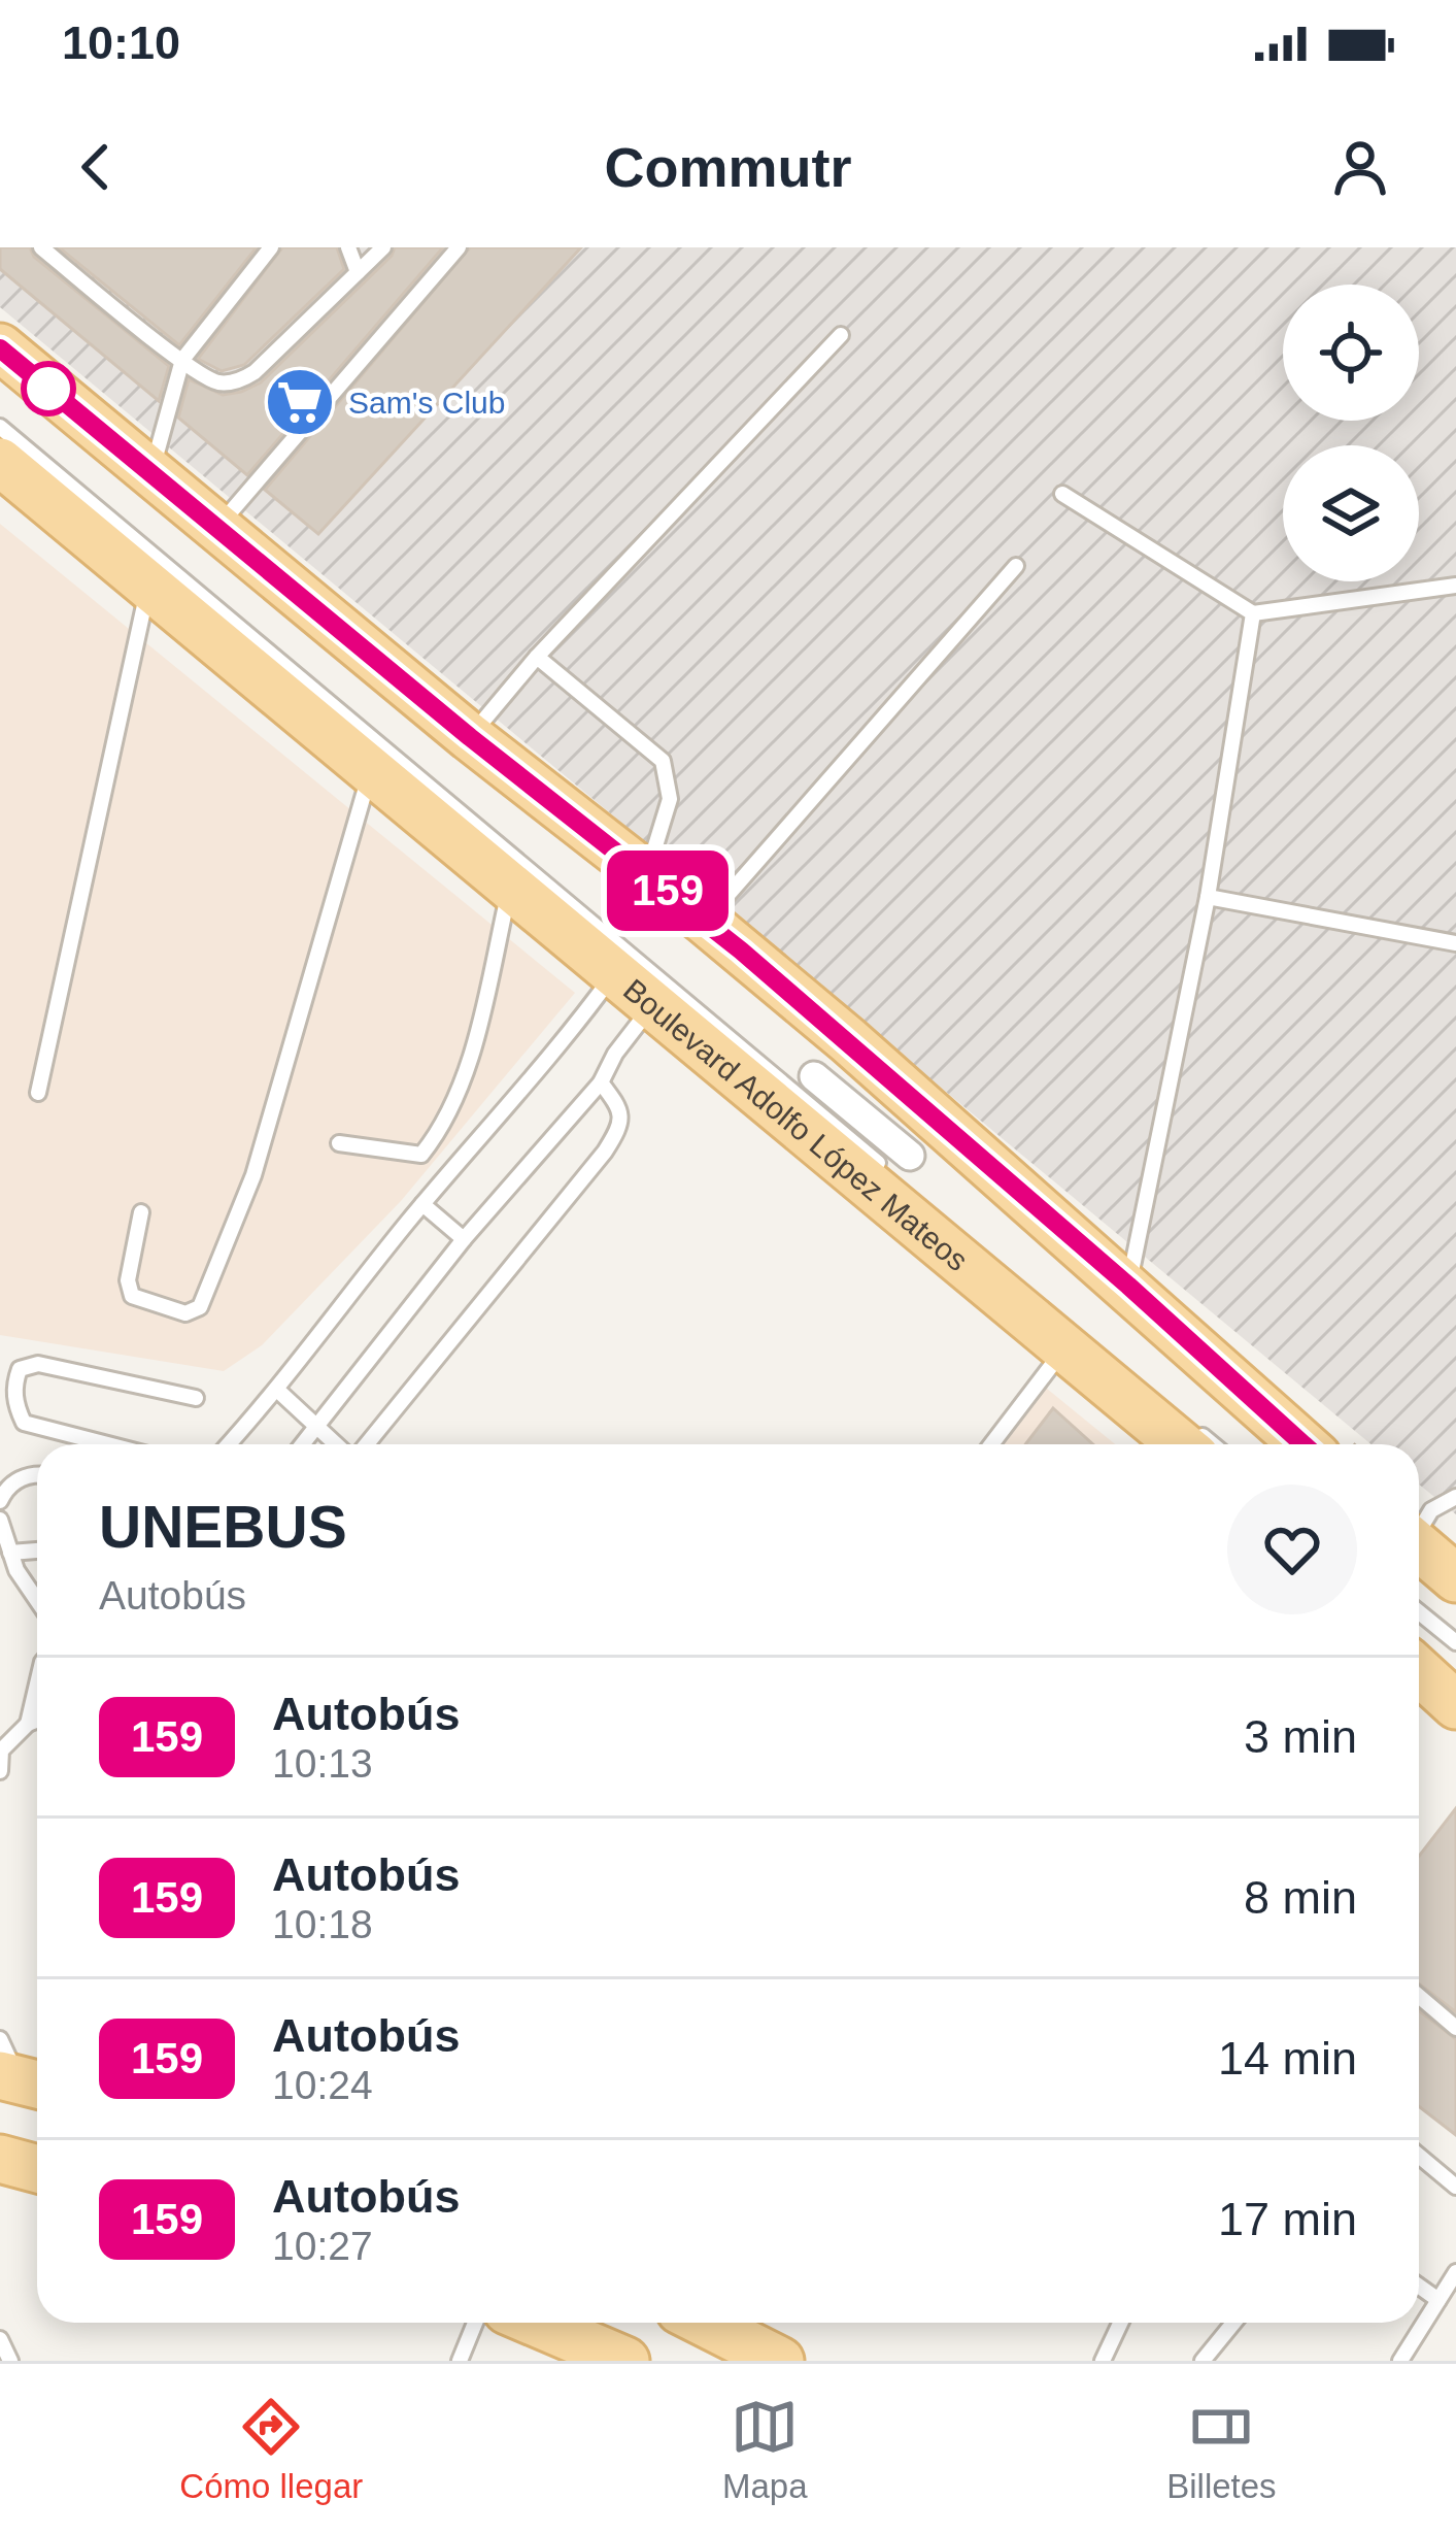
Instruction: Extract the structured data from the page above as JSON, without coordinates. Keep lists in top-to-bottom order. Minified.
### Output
{"streets":{"main road":["Boulevard Adolfo López Mateos"]},"places":{"supermarket":["Sam's Club"]},"lines":["bus line 159"],"page":{"status":"10:10","header":"Commutr","on_map":"159","heading":["UNEBUS","Autobús"],"list":[{"mark":"159","name":"Autobús","note":"10:13","value":"3 min"},{"mark":"159","name":"Autobús","note":"10:18","value":"8 min"},{"mark":"159","name":"Autobús","note":"10:24","value":"14 min"},{"mark":"159","name":"Autobús","note":"10:27","value":"17 min"}],"tabs":["Cómo llegar","Mapa","Billetes"]}}
